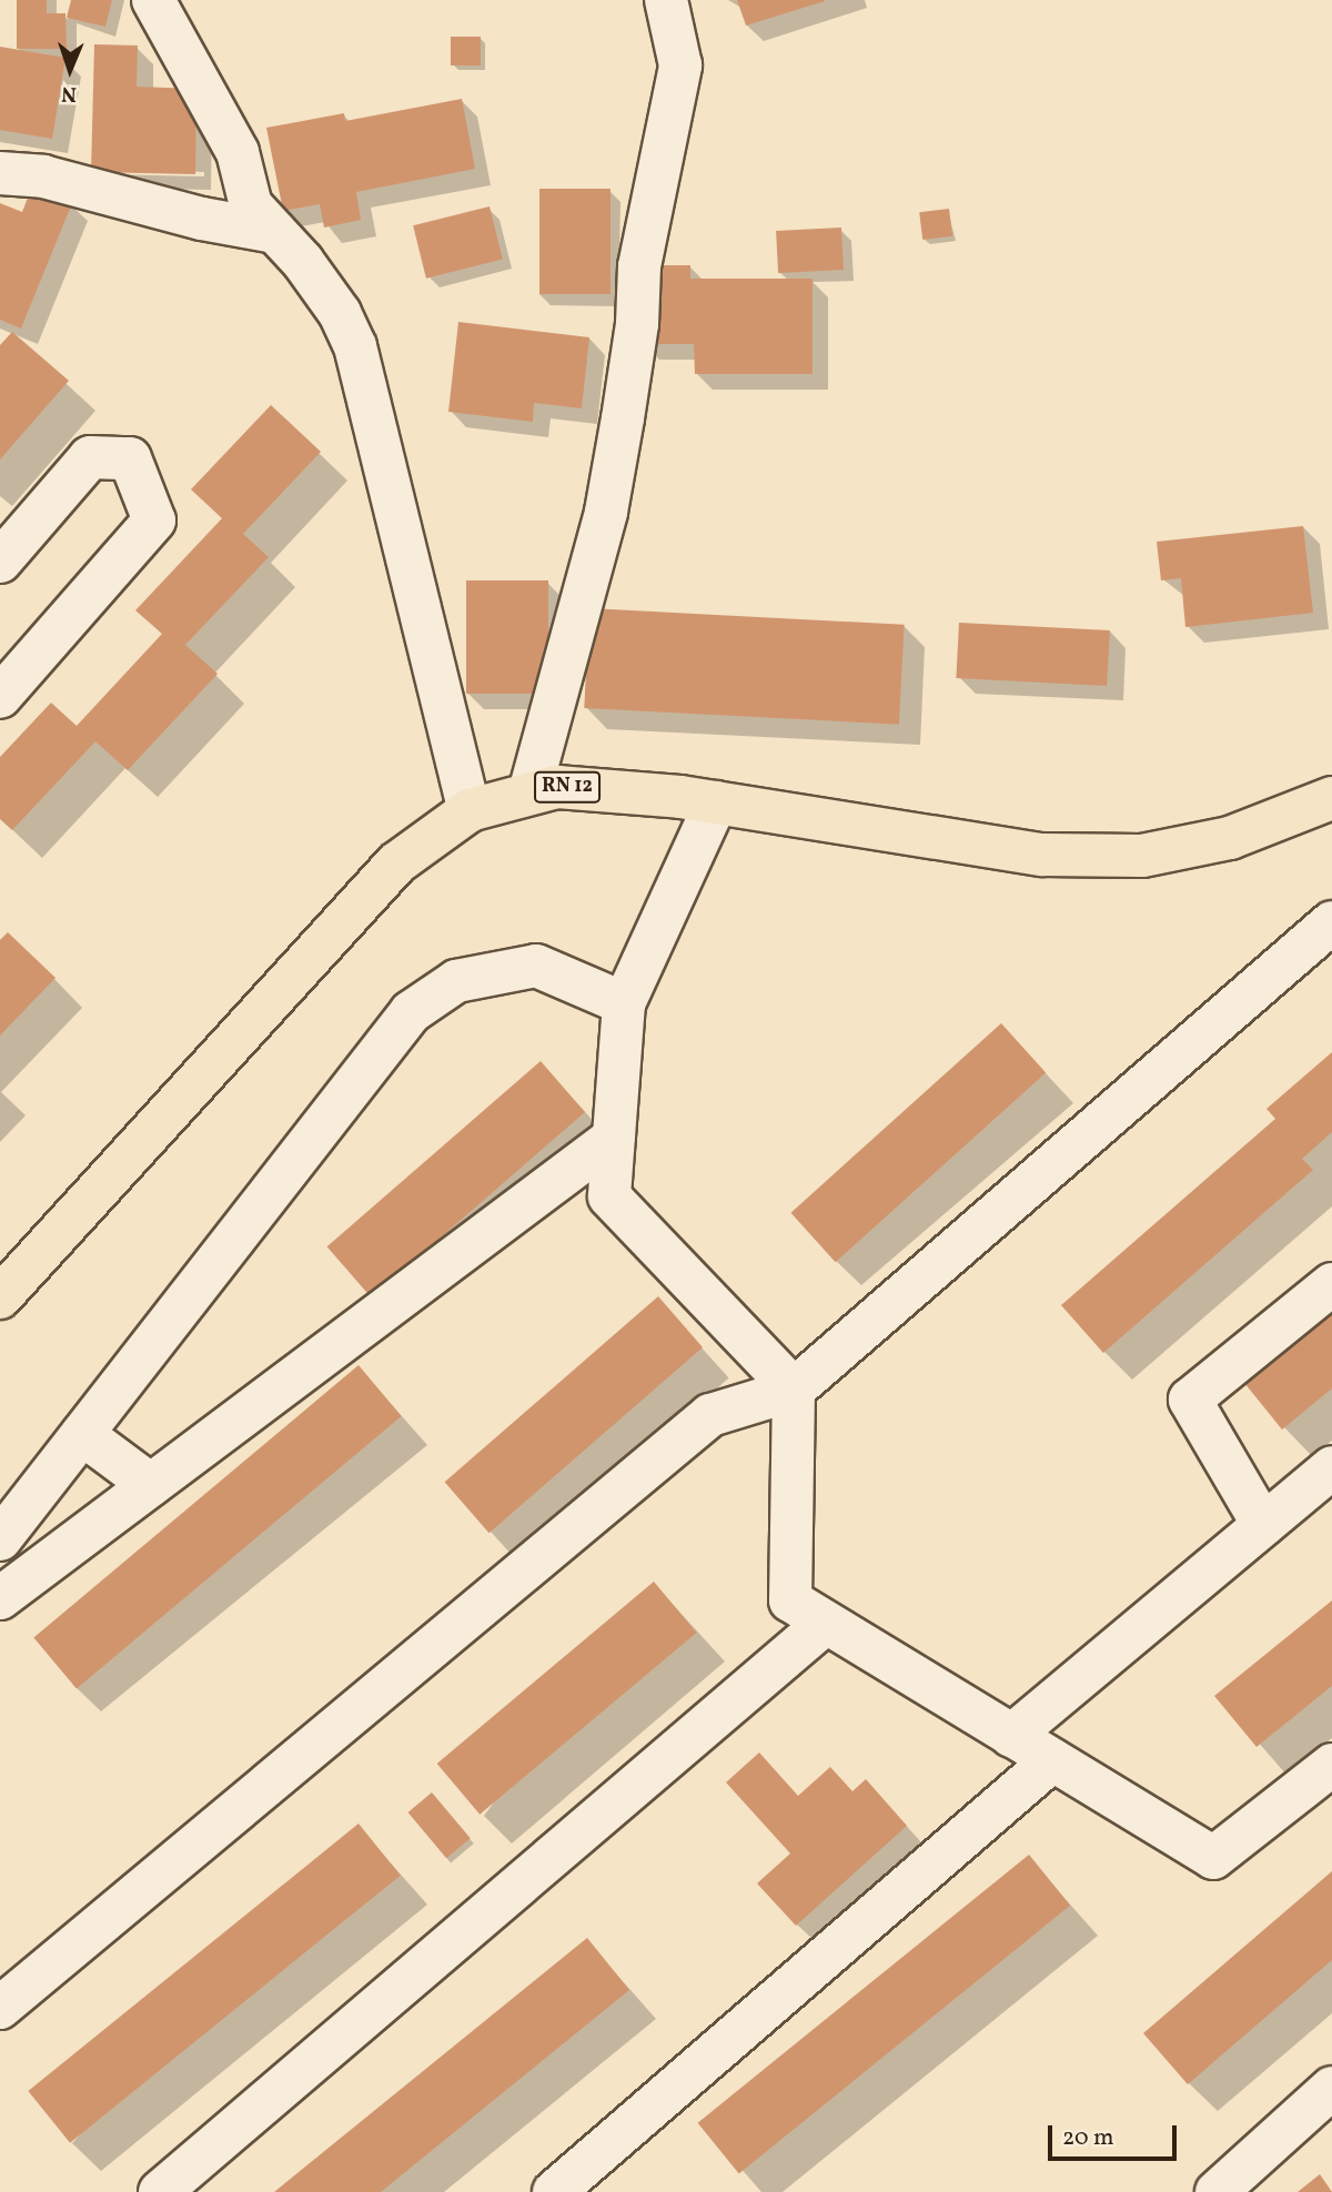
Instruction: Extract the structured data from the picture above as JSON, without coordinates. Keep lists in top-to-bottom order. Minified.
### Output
{"streets":{"main road":["RN 12"]},"scale_bar":"20 m","north":"bottom"}
